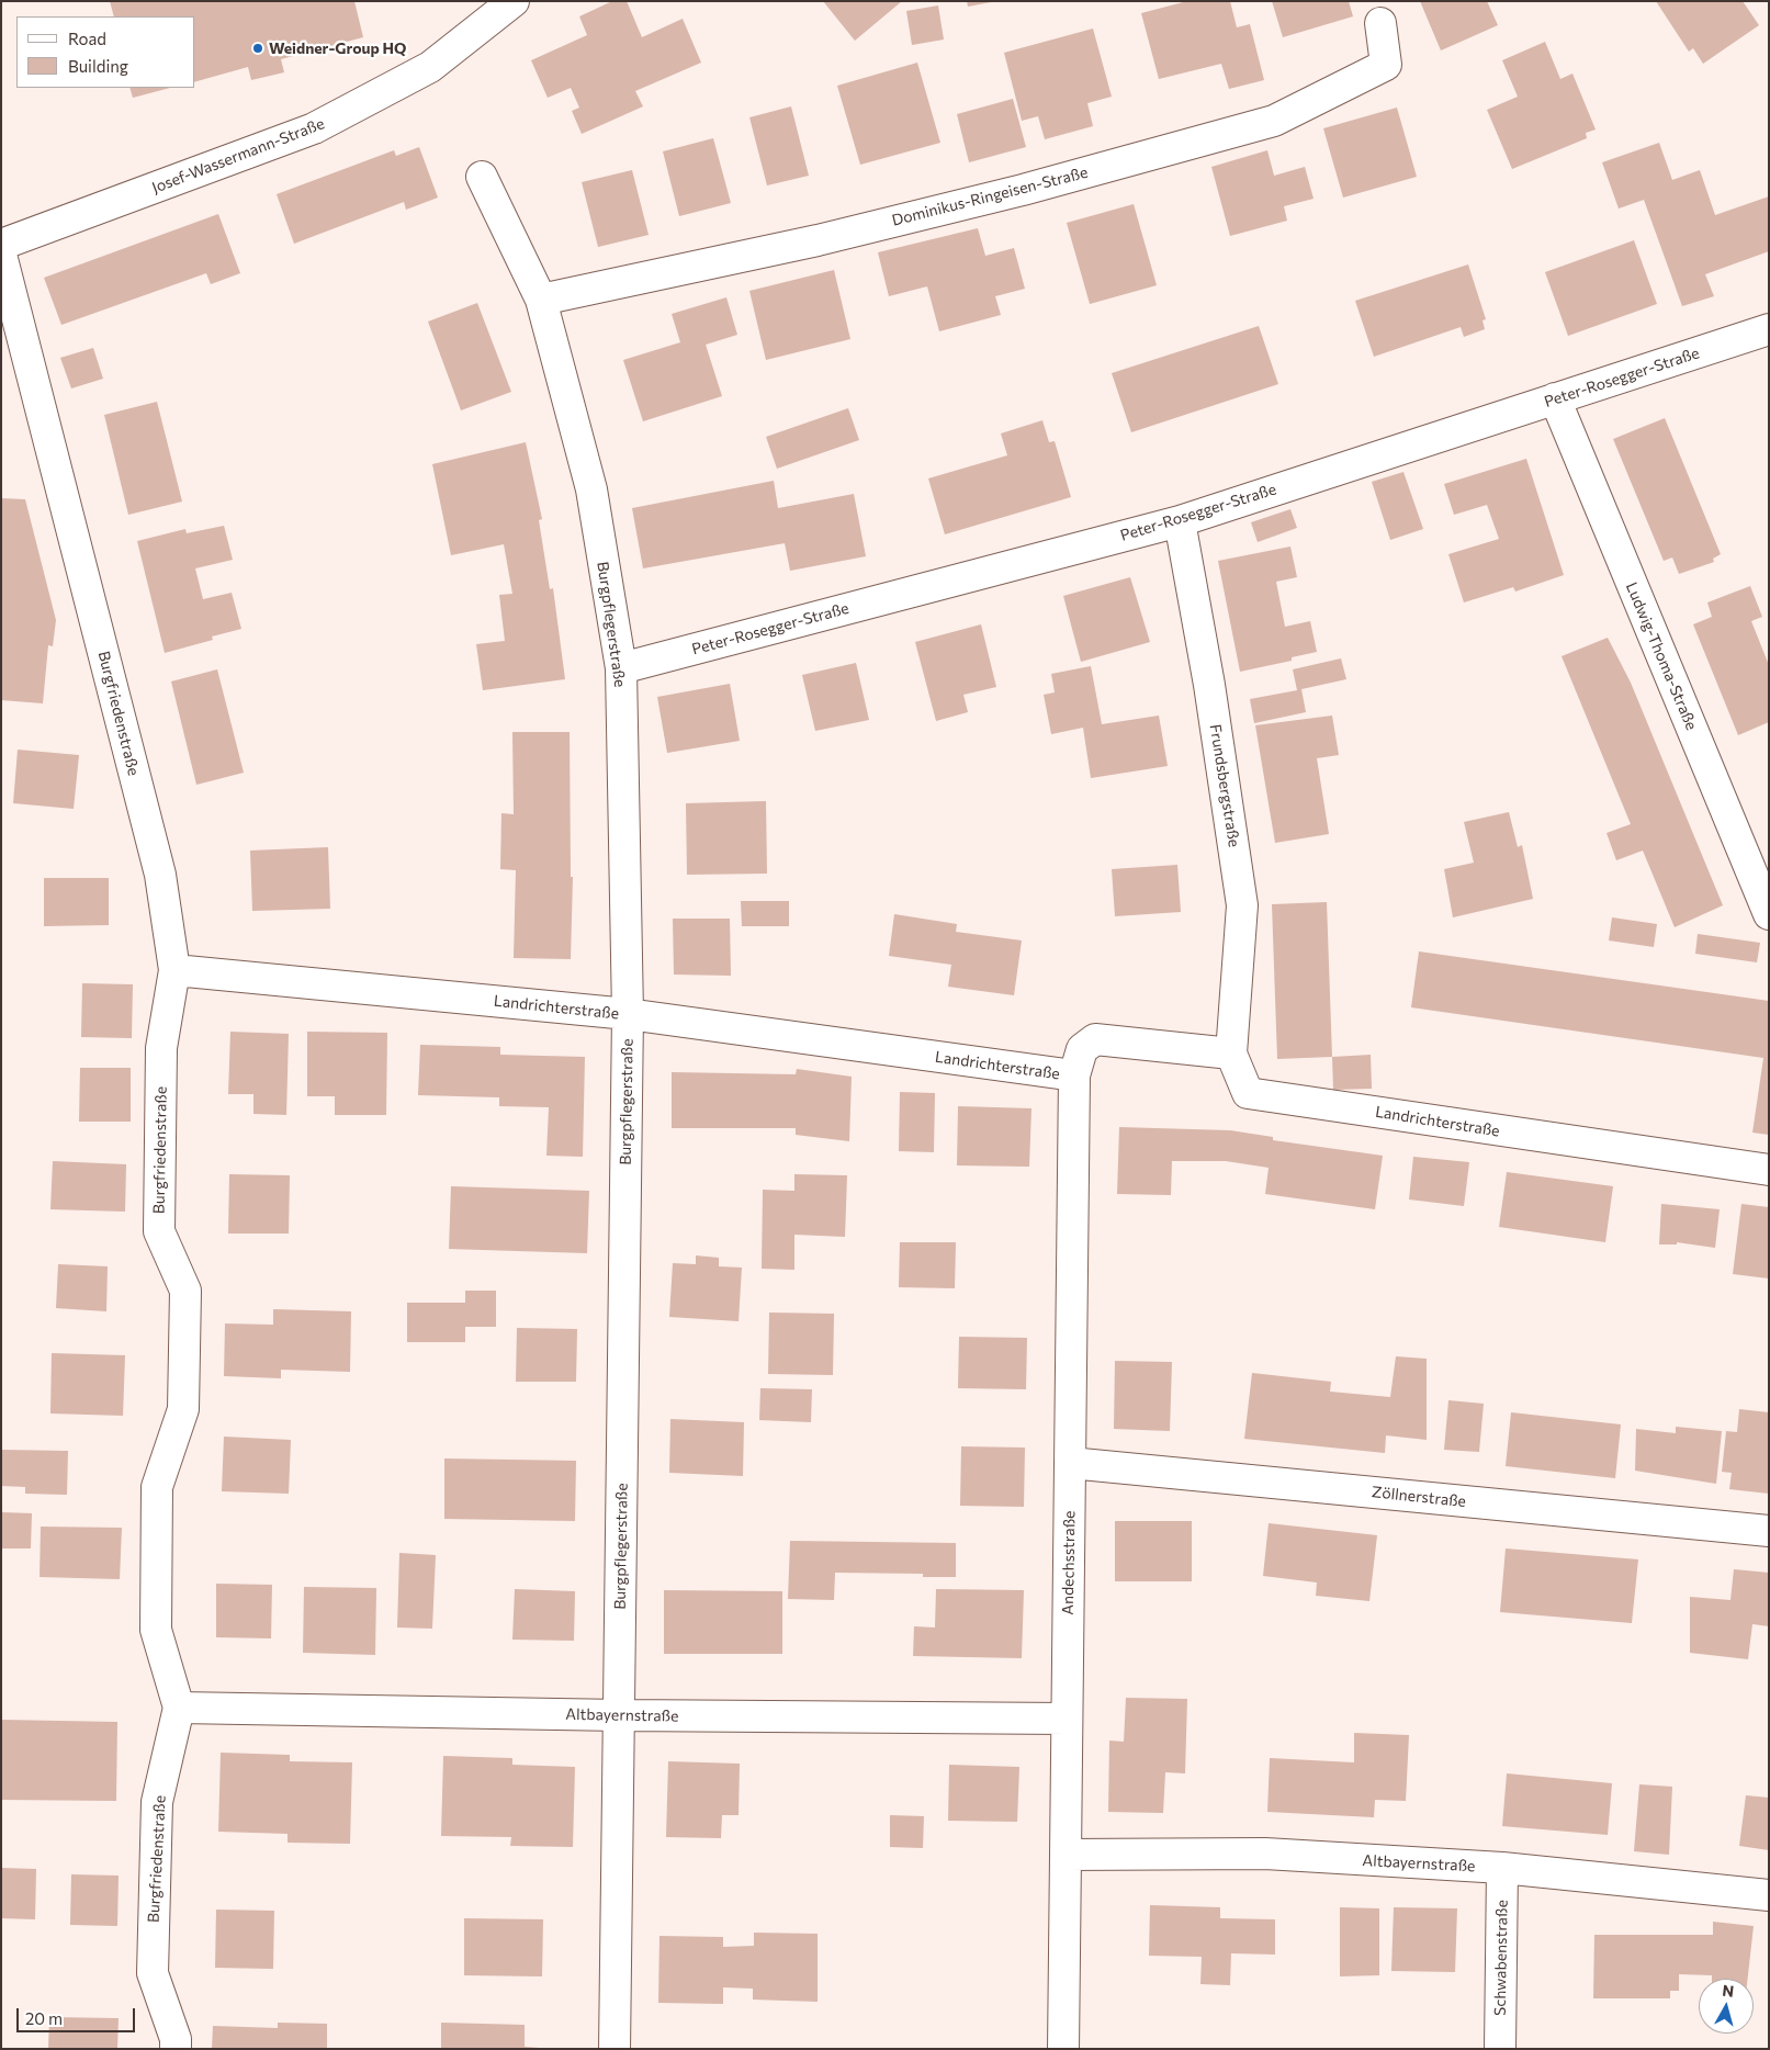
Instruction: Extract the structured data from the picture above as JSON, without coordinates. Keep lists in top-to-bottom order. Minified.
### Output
{"streets":{"street":["Josef-Wassermann-Straße","Dominikus-Ringeisen-Straße","Peter-Rosegger-Straße","Burgpflegerstraße","Ludwig-Thoma-Straße","Burgfriedenstraße","Frundsbergstraße","Landrichterstraße","Zöllnerstraße","Andechsstraße","Altbayernstraße","Schwabenstraße"]},"crossings":[["Dominikus-Ringeisen-Straße","Burgpflegerstraße"],["Peter-Rosegger-Straße","Burgpflegerstraße"],["Peter-Rosegger-Straße","Ludwig-Thoma-Straße"],["Peter-Rosegger-Straße","Frundsbergstraße"],["Burgpflegerstraße","Landrichterstraße"],["Burgpflegerstraße","Altbayernstraße"],["Burgfriedenstraße","Landrichterstraße"],["Burgfriedenstraße","Altbayernstraße"],["Frundsbergstraße","Landrichterstraße"],["Landrichterstraße","Andechsstraße"],["Zöllnerstraße","Andechsstraße"],["Andechsstraße","Altbayernstraße"],["Altbayernstraße","Schwabenstraße"]],"places":["Weidner-Group HQ"],"legend":["Road","Building"],"scale_bar":"20 m","north":"top"}
